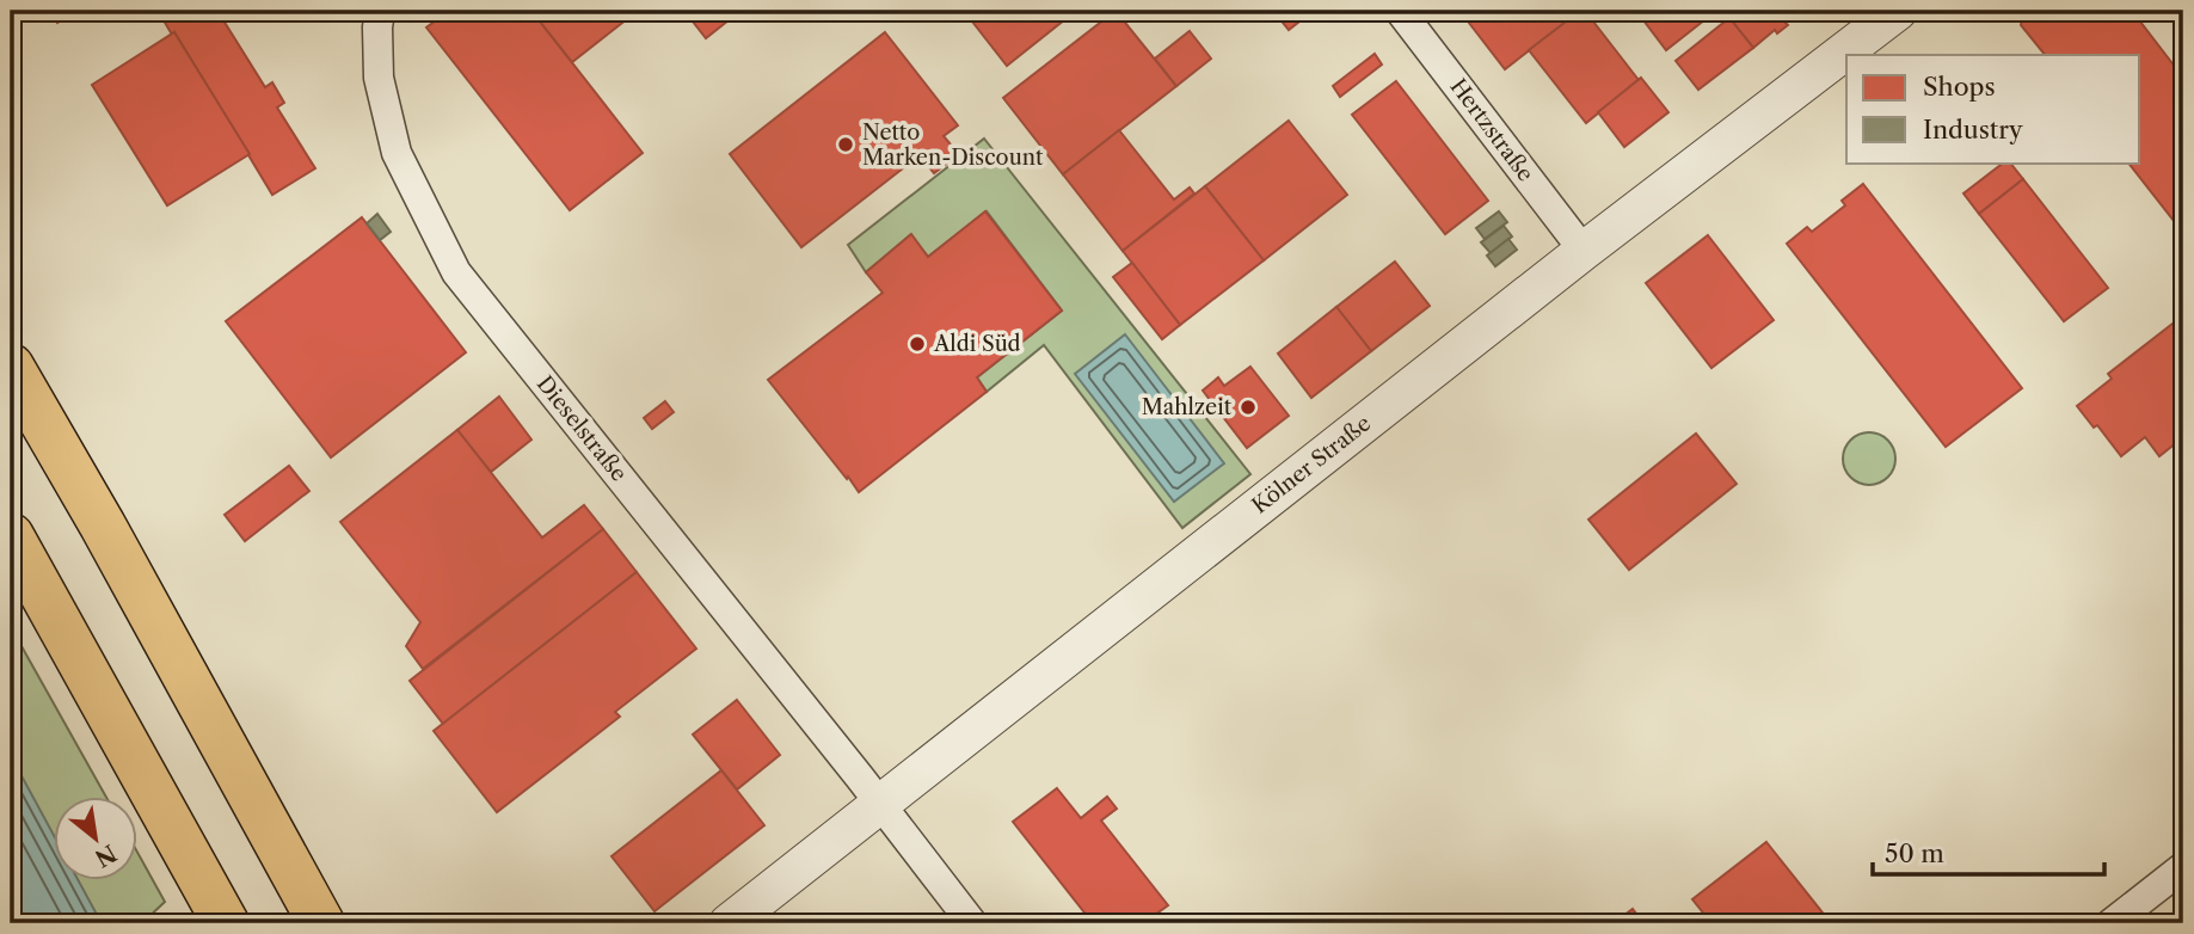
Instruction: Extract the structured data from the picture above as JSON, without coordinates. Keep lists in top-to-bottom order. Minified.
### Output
{"streets":{"street":["Hertzstraße","Dieselstraße","Kölner Straße"]},"crossings":[["Hertzstraße","Kölner Straße"],["Dieselstraße","Kölner Straße"]],"places":["Netto Marken-Discount","Aldi Süd","Mahlzeit"],"legend":["Shops","Industry"],"scale_bar":"50 m","north":"bottom right"}
